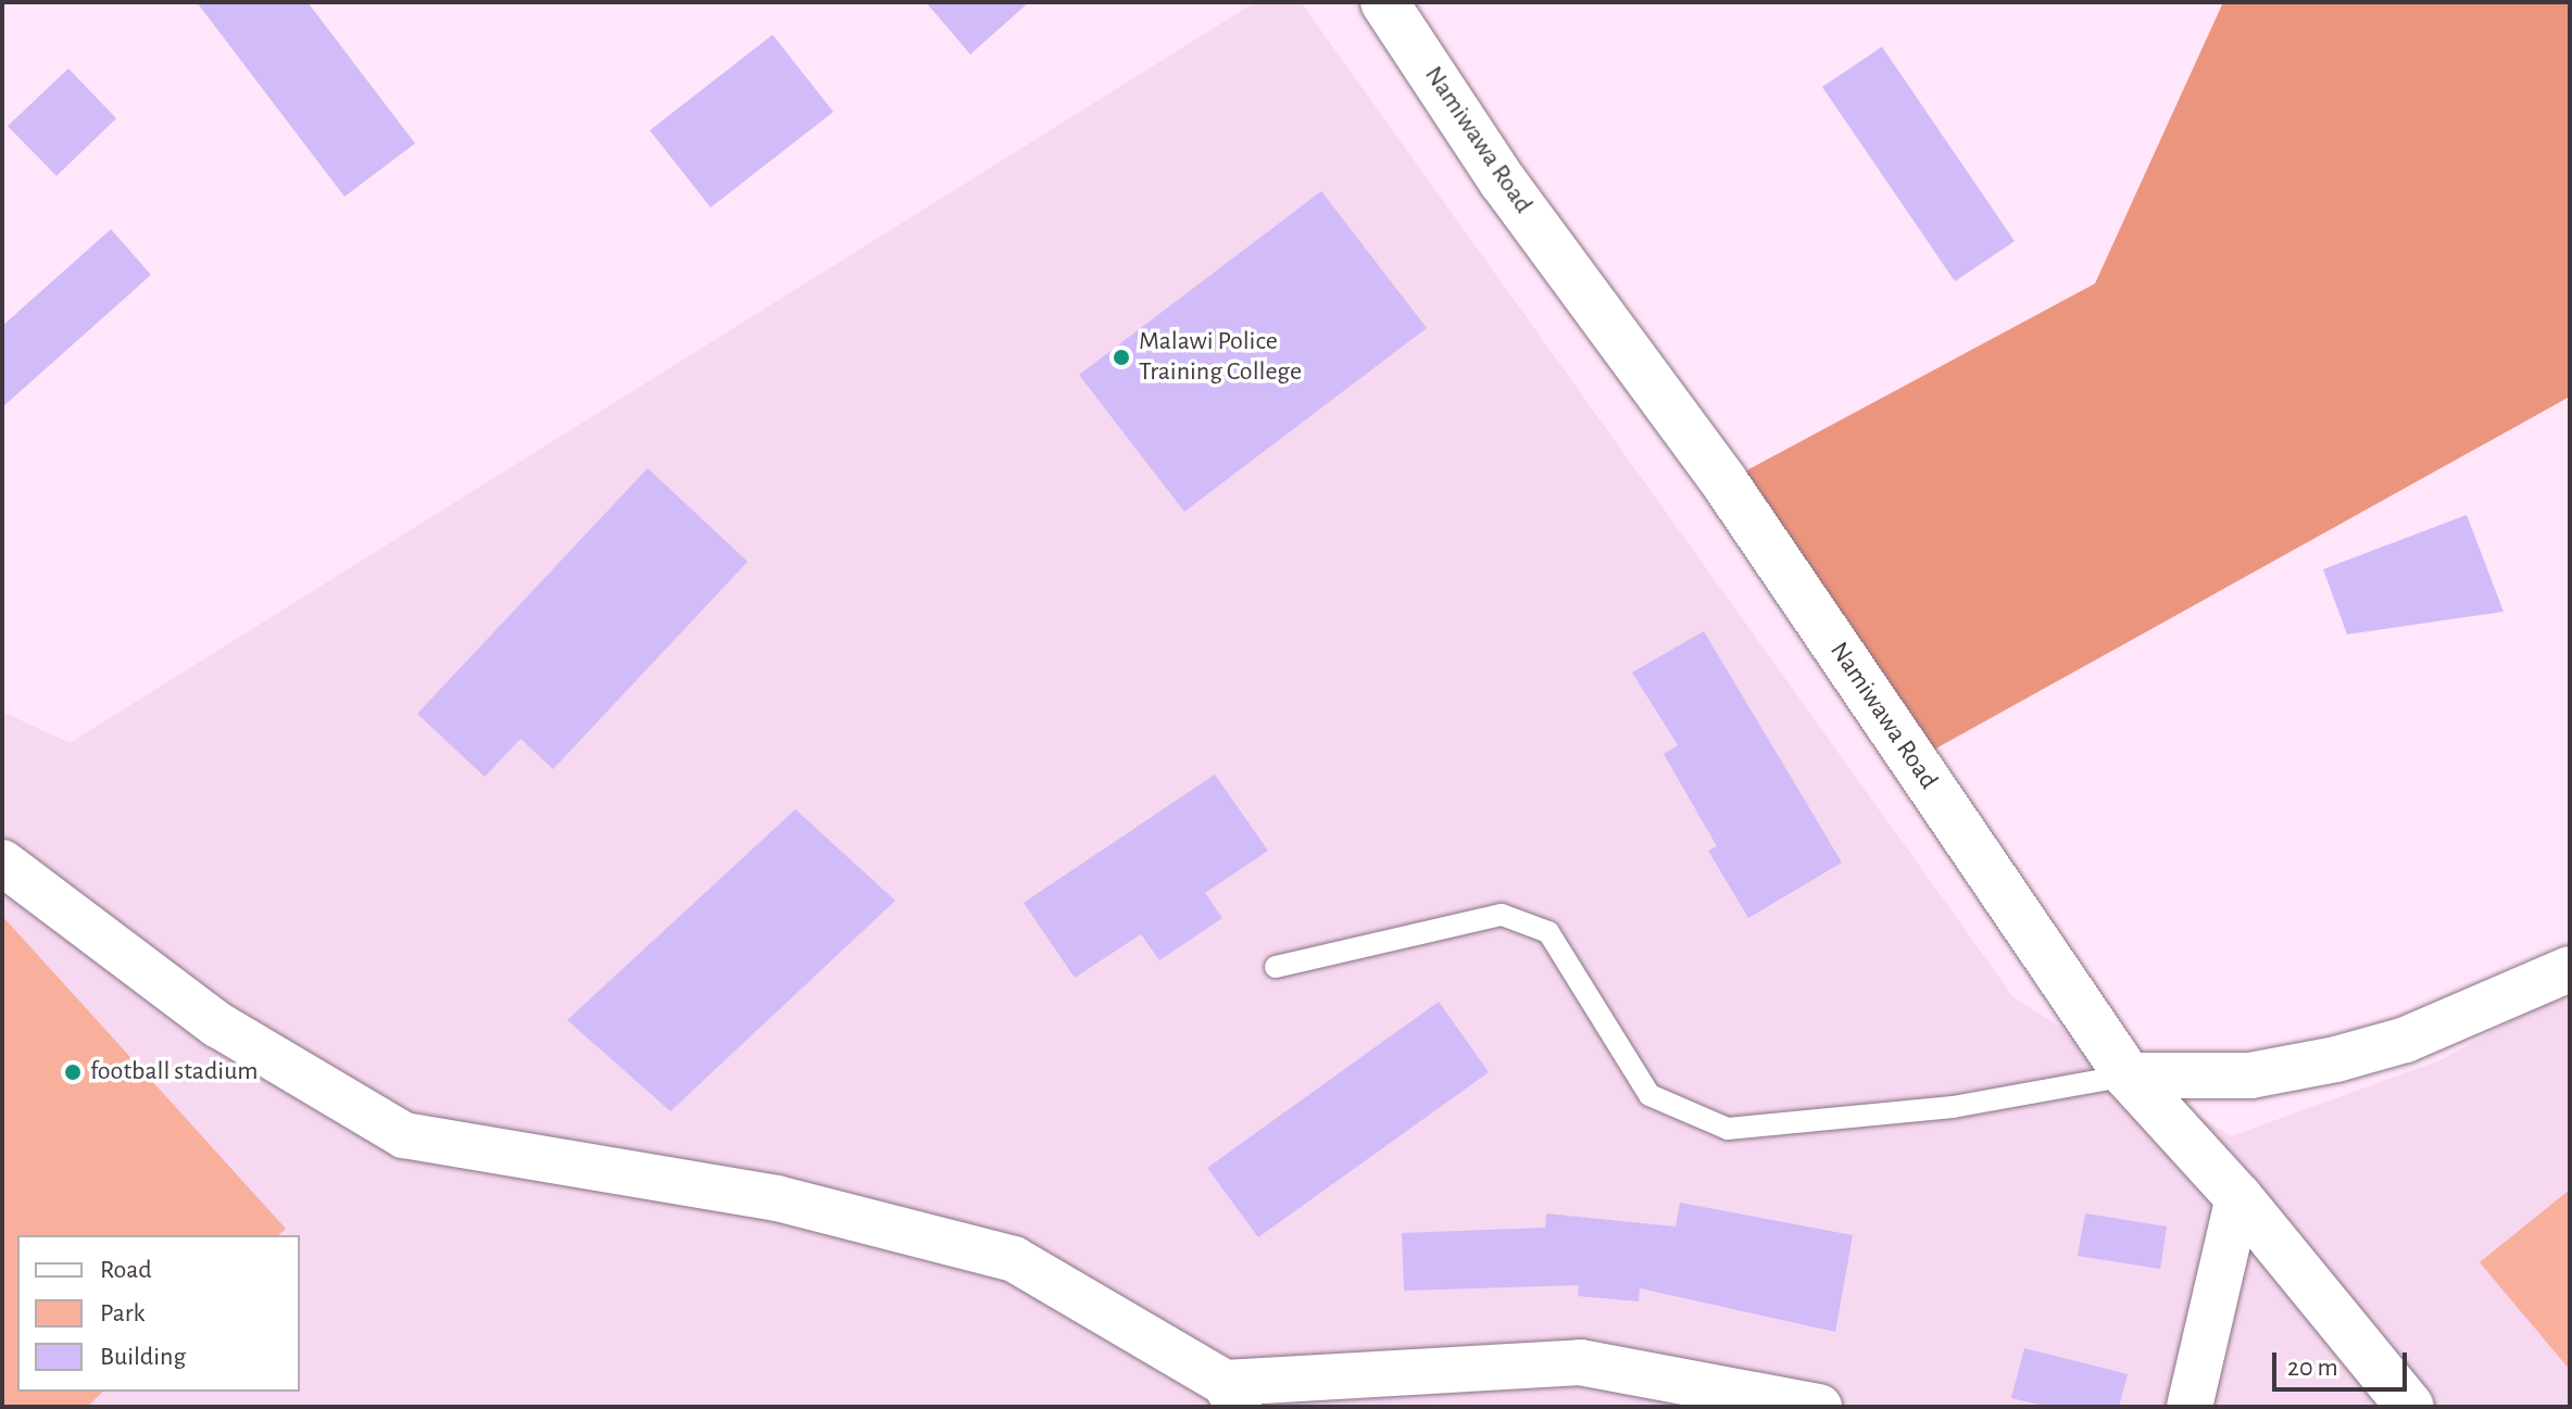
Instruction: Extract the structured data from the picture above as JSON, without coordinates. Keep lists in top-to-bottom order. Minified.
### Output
{"streets":{"street":["Namiwawa Road"]},"places":["Malawi Police Training College","football stadium"],"legend":["Road","Park","Building"],"scale_bar":"20 m"}
